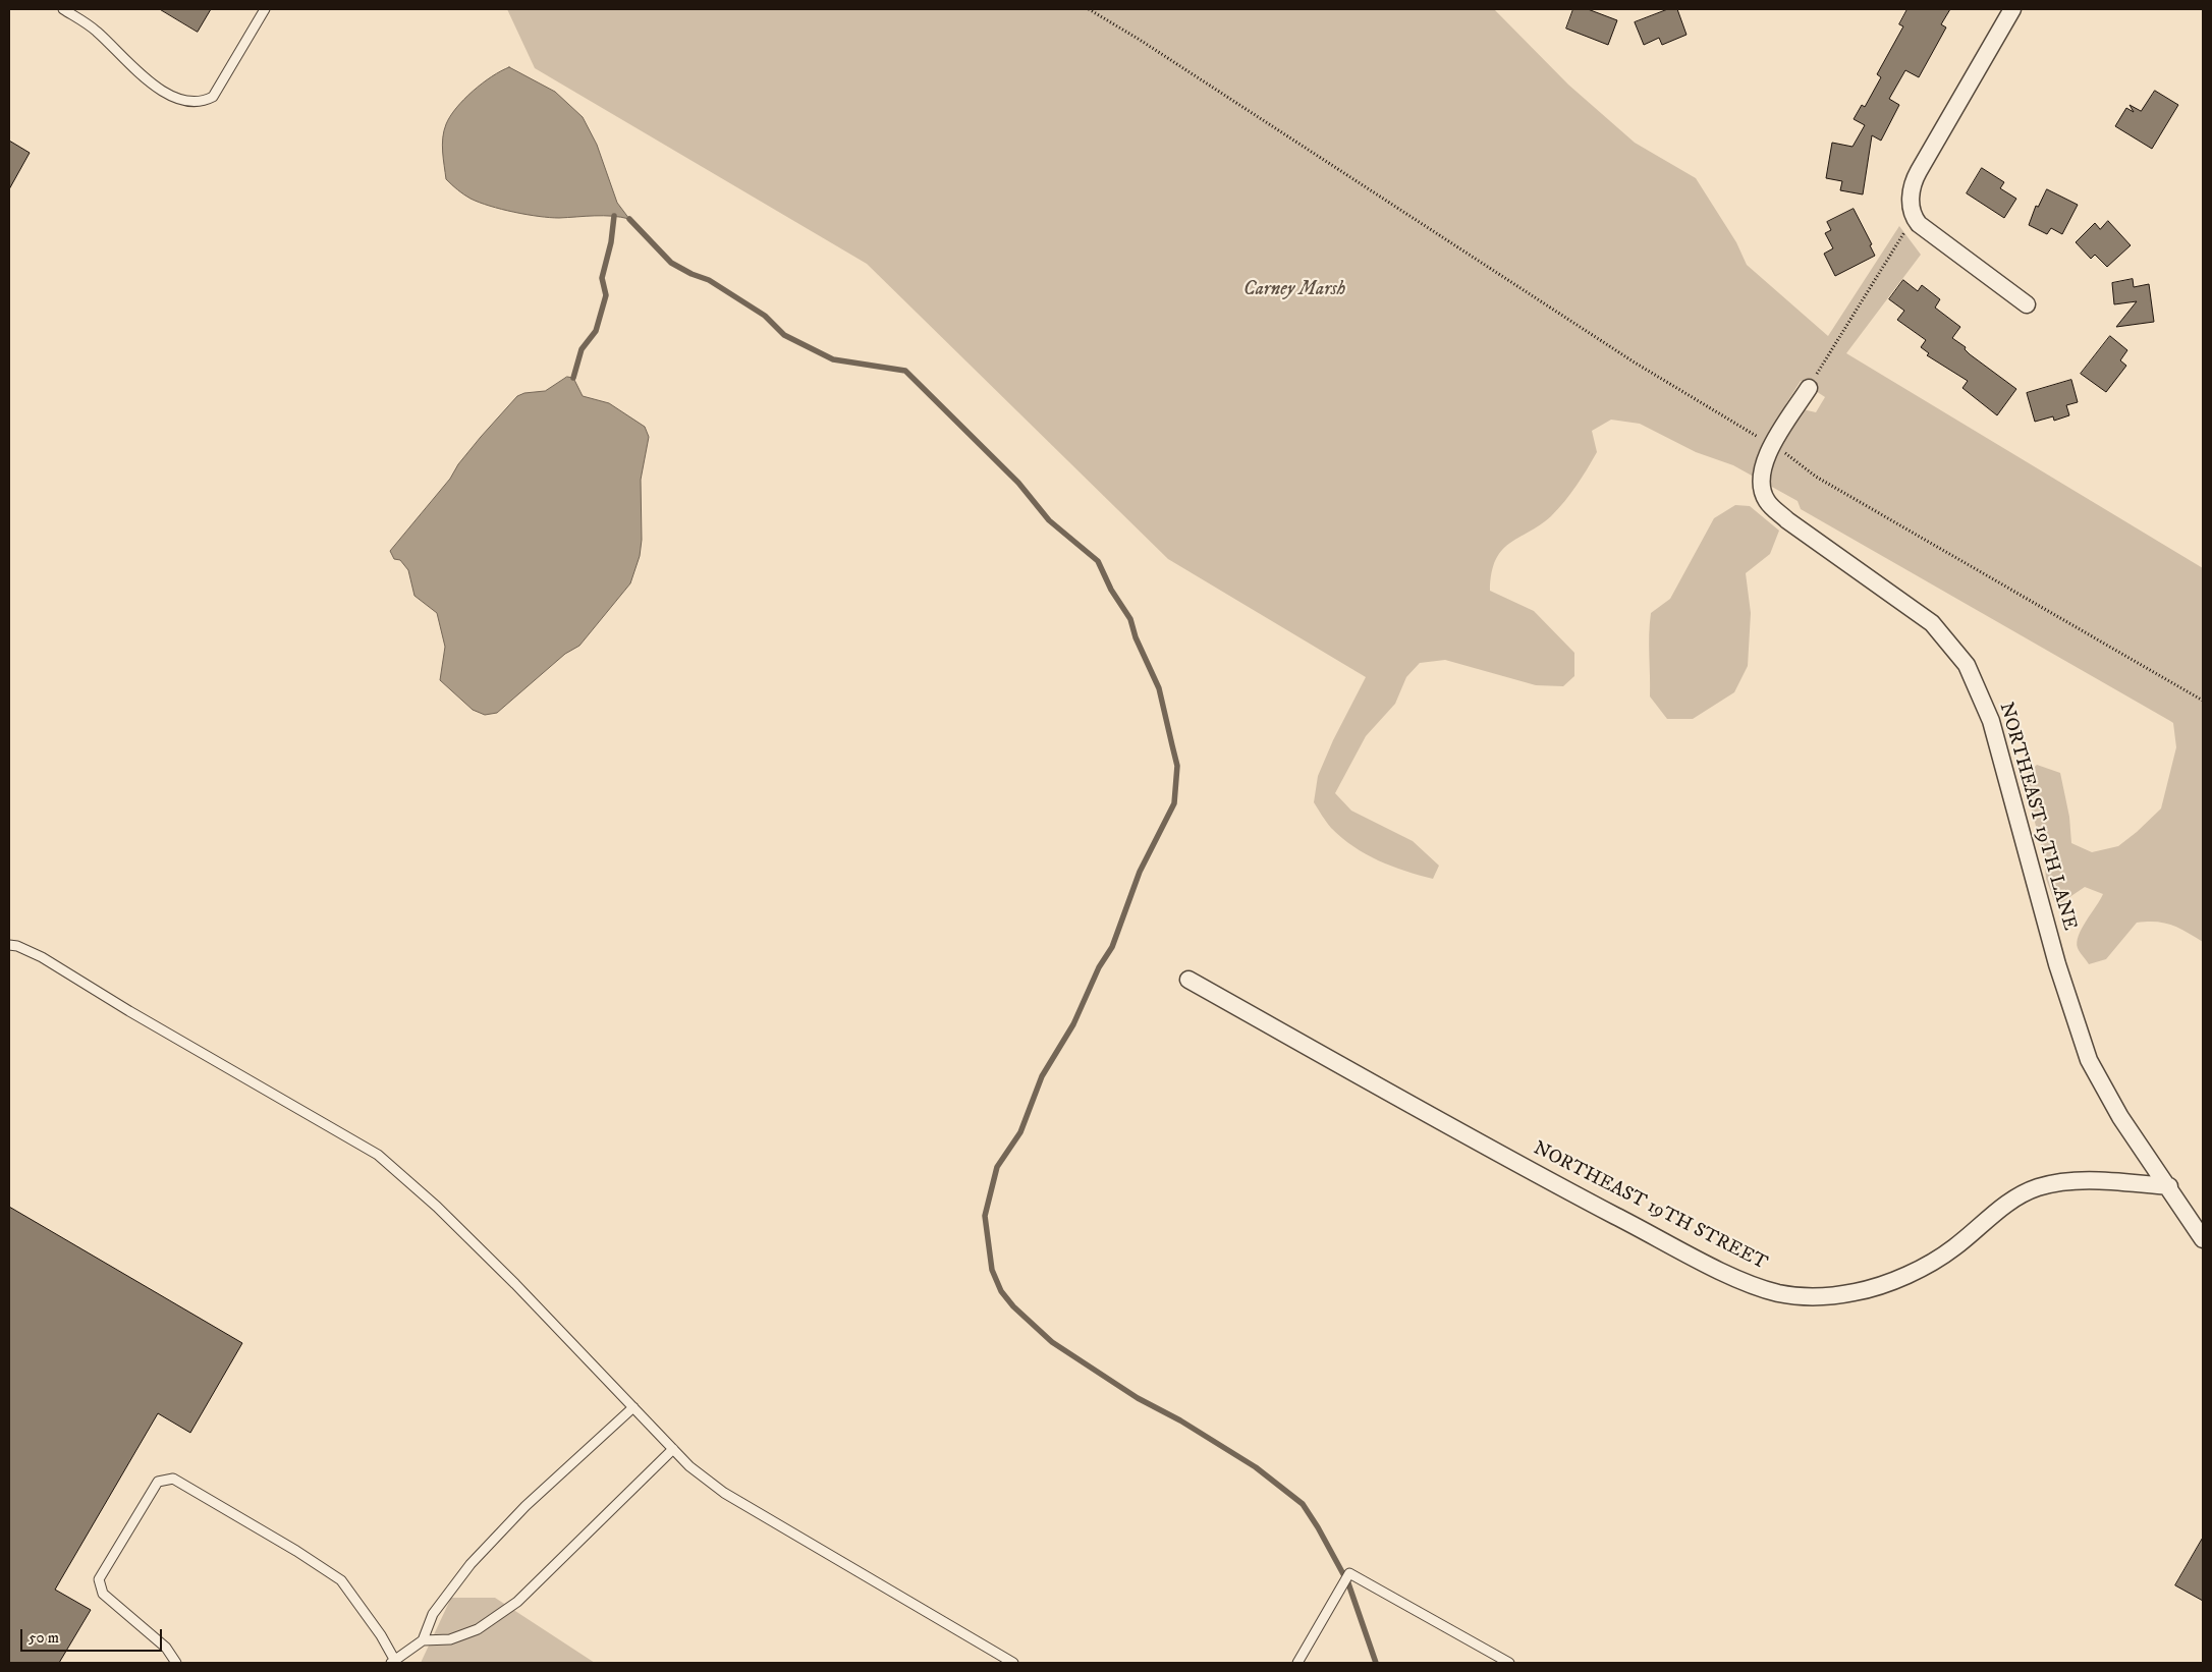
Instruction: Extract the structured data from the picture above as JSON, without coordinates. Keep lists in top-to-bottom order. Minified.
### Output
{"streets":{"street":["NORTHEAST 19TH LANE","NORTHEAST 19TH STREET"]},"crossings":[["NORTHEAST 19TH LANE","NORTHEAST 19TH STREET"]],"parks":["Carney Marsh"],"scale_bar":"50 m"}
